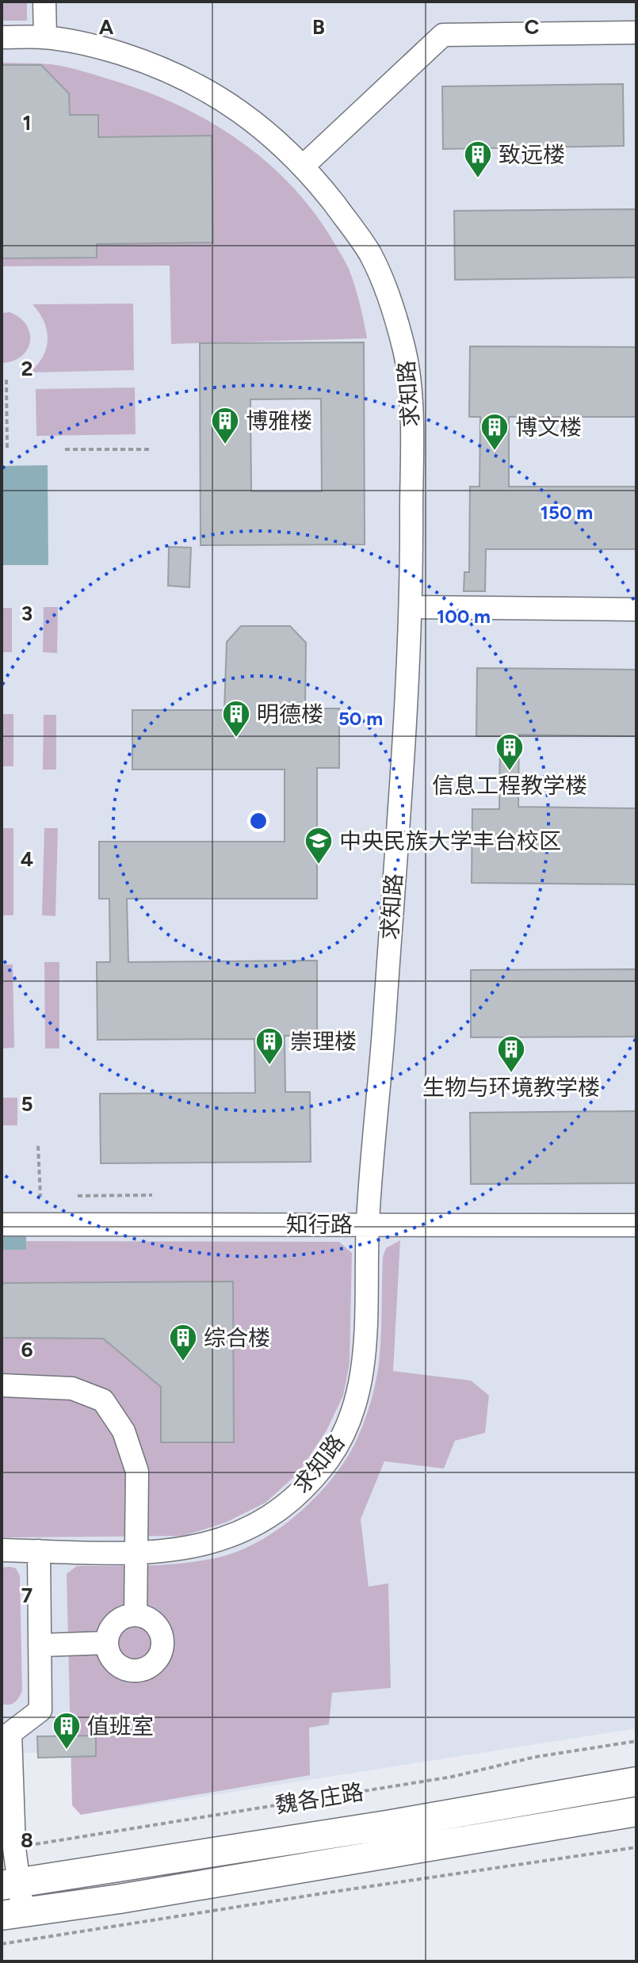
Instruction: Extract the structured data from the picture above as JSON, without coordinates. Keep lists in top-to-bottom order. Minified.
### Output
{"streets":{"main road":["魏各庄路"],"street":["求知路","知行路"]},"crossings":[["求知路","知行路"]],"places":{"building":["致远楼","博雅楼","博文楼","明德楼","信息工程教学楼","崇理楼","生物与环境教学楼","综合楼","值班室"],"school or university":["中央民族大学丰台校区"]},"grid":{"columns":["A","B","C"],"rows":["1","2","3","4","5","6","7","8"]},"rings":["150 m","100 m","50 m"]}
